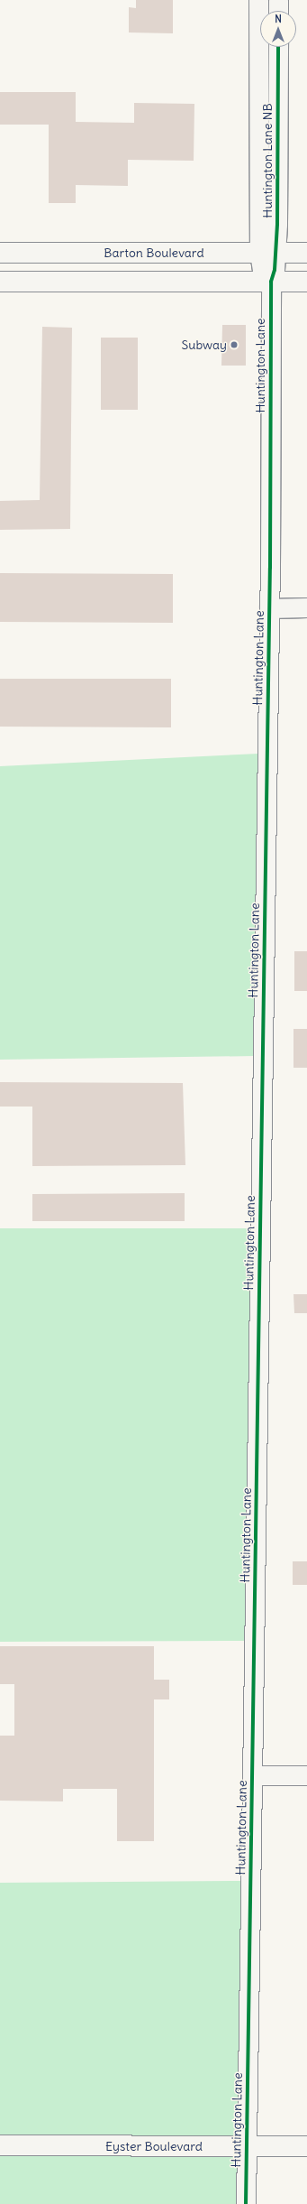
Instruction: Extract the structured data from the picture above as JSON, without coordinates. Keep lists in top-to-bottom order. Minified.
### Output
{"streets":{"main road":["Barton Boulevard","Eyster Boulevard"],"street":["Huntington Lane NB","Huntington Lane"]},"crossings":[["Huntington Lane NB","Barton Boulevard"],["Huntington Lane NB","Huntington Lane"],["Huntington Lane","Eyster Boulevard"]],"places":["Subway"],"north":"top"}
